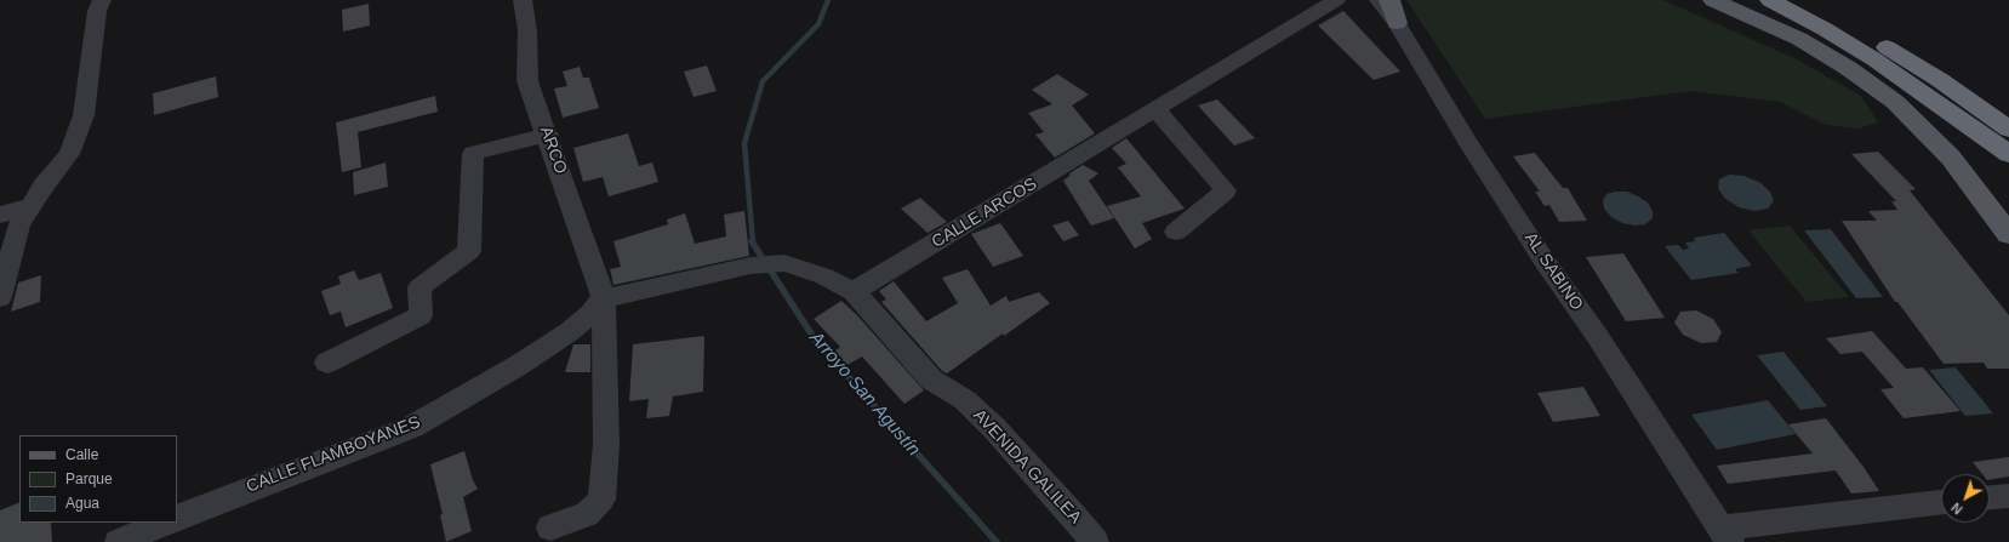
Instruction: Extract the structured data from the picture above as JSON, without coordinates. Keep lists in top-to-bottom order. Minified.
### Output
{"streets":{"street":["ARCO","CALLE ARCOS","AL SABINO","CALLE FLAMBOYANES","AVENIDA GALILEA"]},"crossings":[["ARCO","CALLE FLAMBOYANES"],["CALLE ARCOS","AVENIDA GALILEA"]],"water":["Arroyo San Agustín"],"legend":["Calle","Parque","Agua"],"north":"bottom left"}
